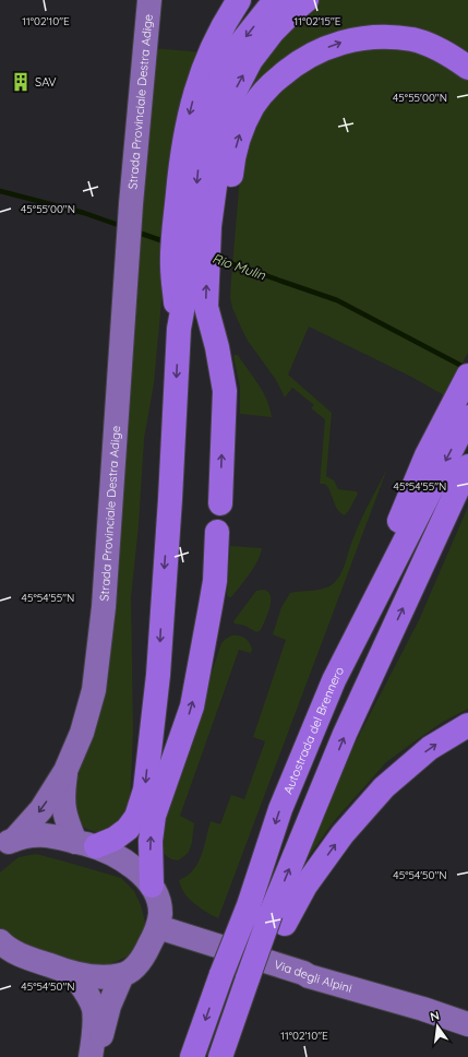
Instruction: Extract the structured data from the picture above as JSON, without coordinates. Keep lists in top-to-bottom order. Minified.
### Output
{"streets":{"highway":["Autostrada del Brennero"],"main road":["Strada Provinciale Destra Adige","Via degli Alpini"]},"water":["Rio Mulin"],"places":{"building":["SAV"]},"north":"top","coordinates":["11°02'10\"E","11°02'15\"E","45°55'00\"N","45°54'55\"N","45°54'50\"N"]}
